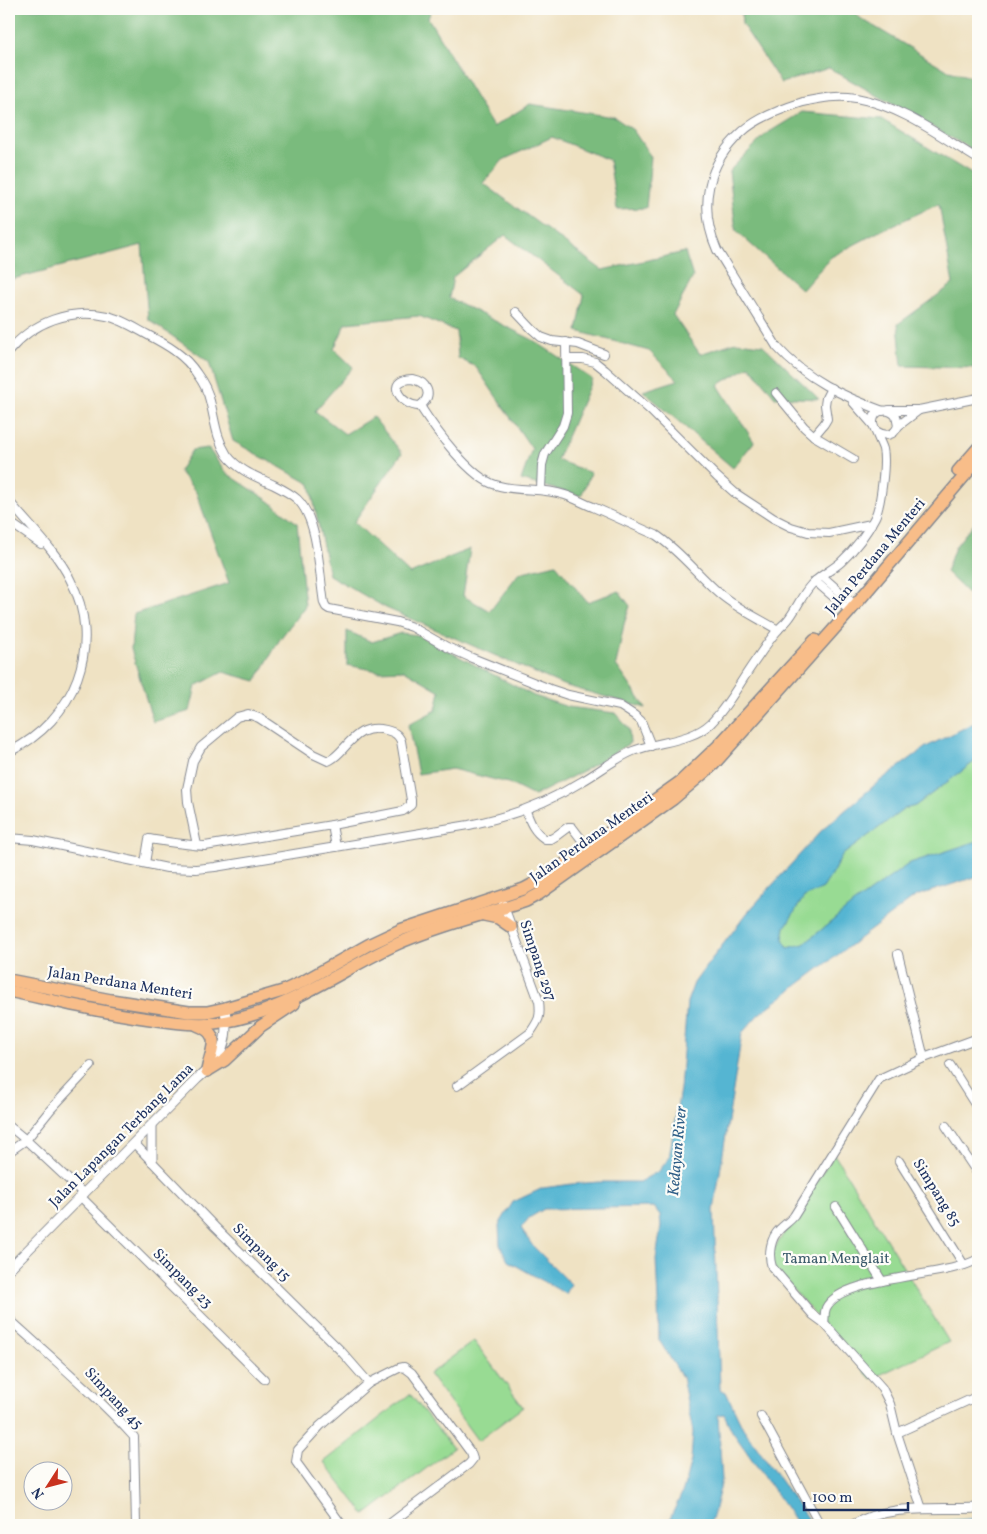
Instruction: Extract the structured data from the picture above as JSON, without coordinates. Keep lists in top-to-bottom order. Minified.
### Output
{"streets":{"main road":["Jalan Perdana Menteri"],"street":["Simpang 297","Jalan Lapangan Terbang Lama","Simpang 85","Simpang 15","Simpang 23","Simpang 45"]},"crossings":[["Jalan Perdana Menteri","Simpang 297"],["Jalan Perdana Menteri","Jalan Lapangan Terbang Lama"],["Jalan Lapangan Terbang Lama","Simpang 15"],["Jalan Lapangan Terbang Lama","Simpang 23"]],"water":["Kedayan River"],"parks":["Taman Menglait"],"scale_bar":"100 m","north":"bottom left"}
